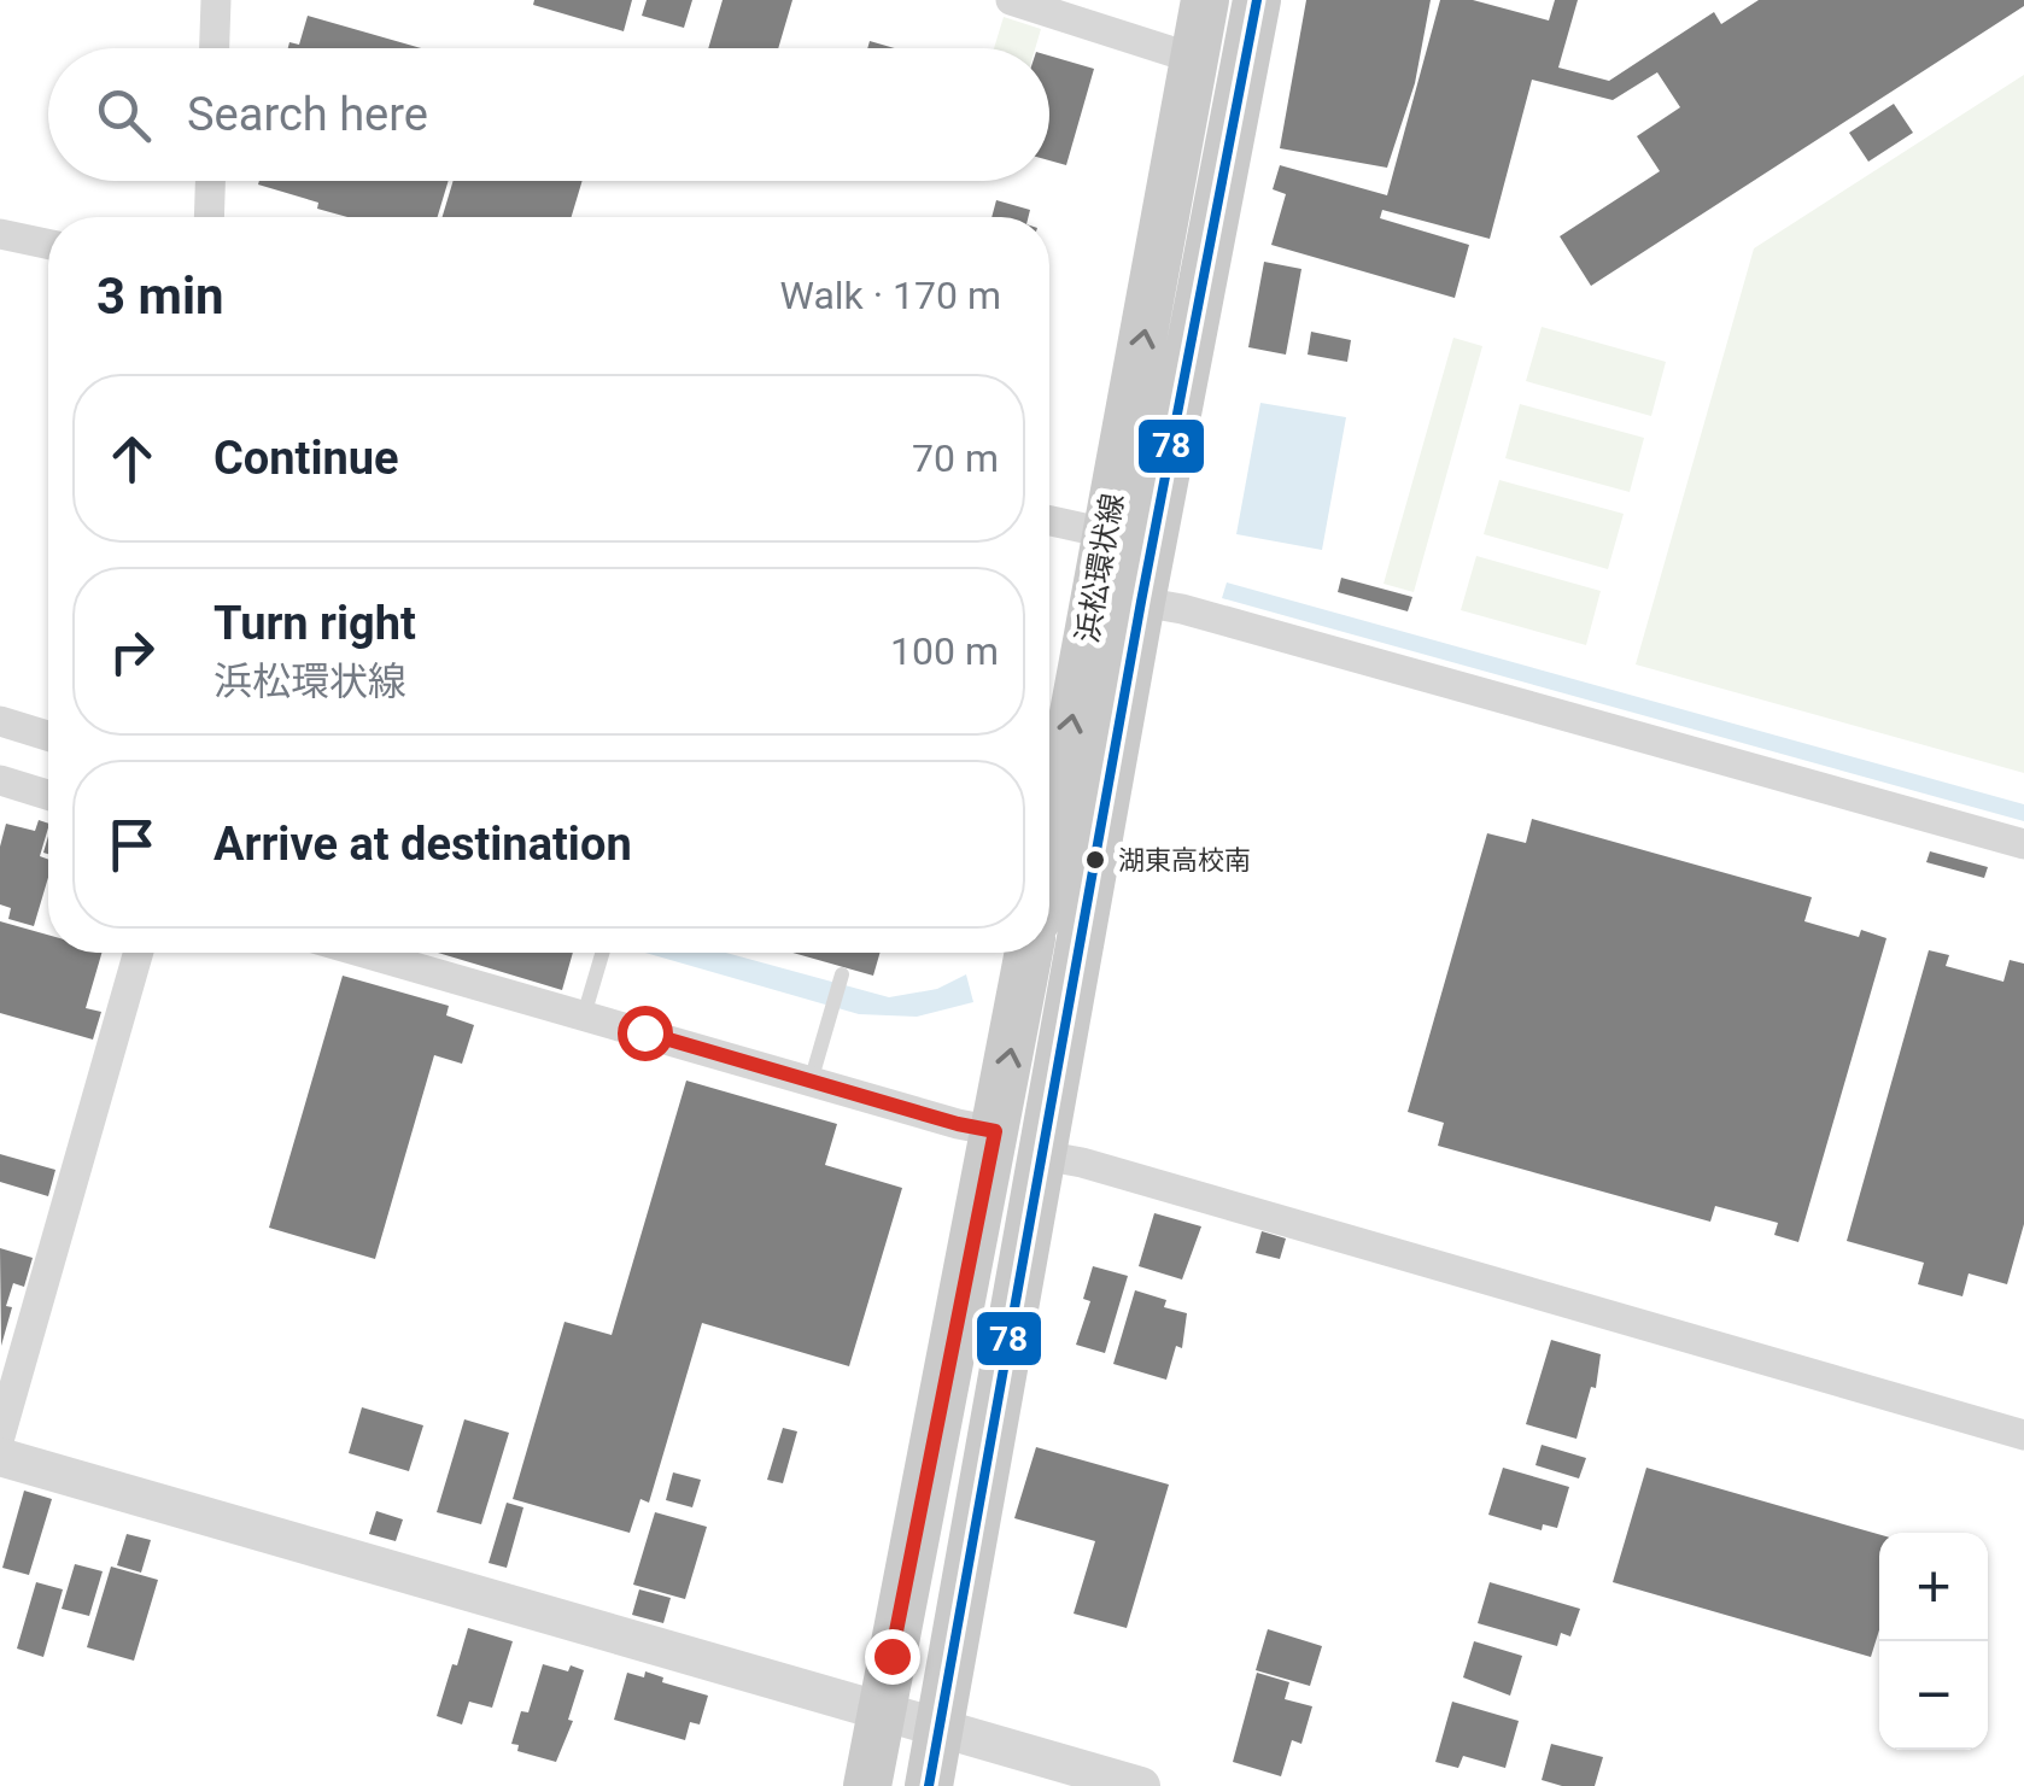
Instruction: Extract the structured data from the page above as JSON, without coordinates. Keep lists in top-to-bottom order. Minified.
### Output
{"streets":{"main road":["浜松環状線"]},"places":["湖東高校南"],"lines":["transit line 78"],"page":{"search":"Search here","heading":["3 min","Walk · 170 m"],"list":[["Continue","70 m"],["Turn right","浜松環状線","100 m"],"Arrive at destination"],"map_buttons":["+","−"]}}
